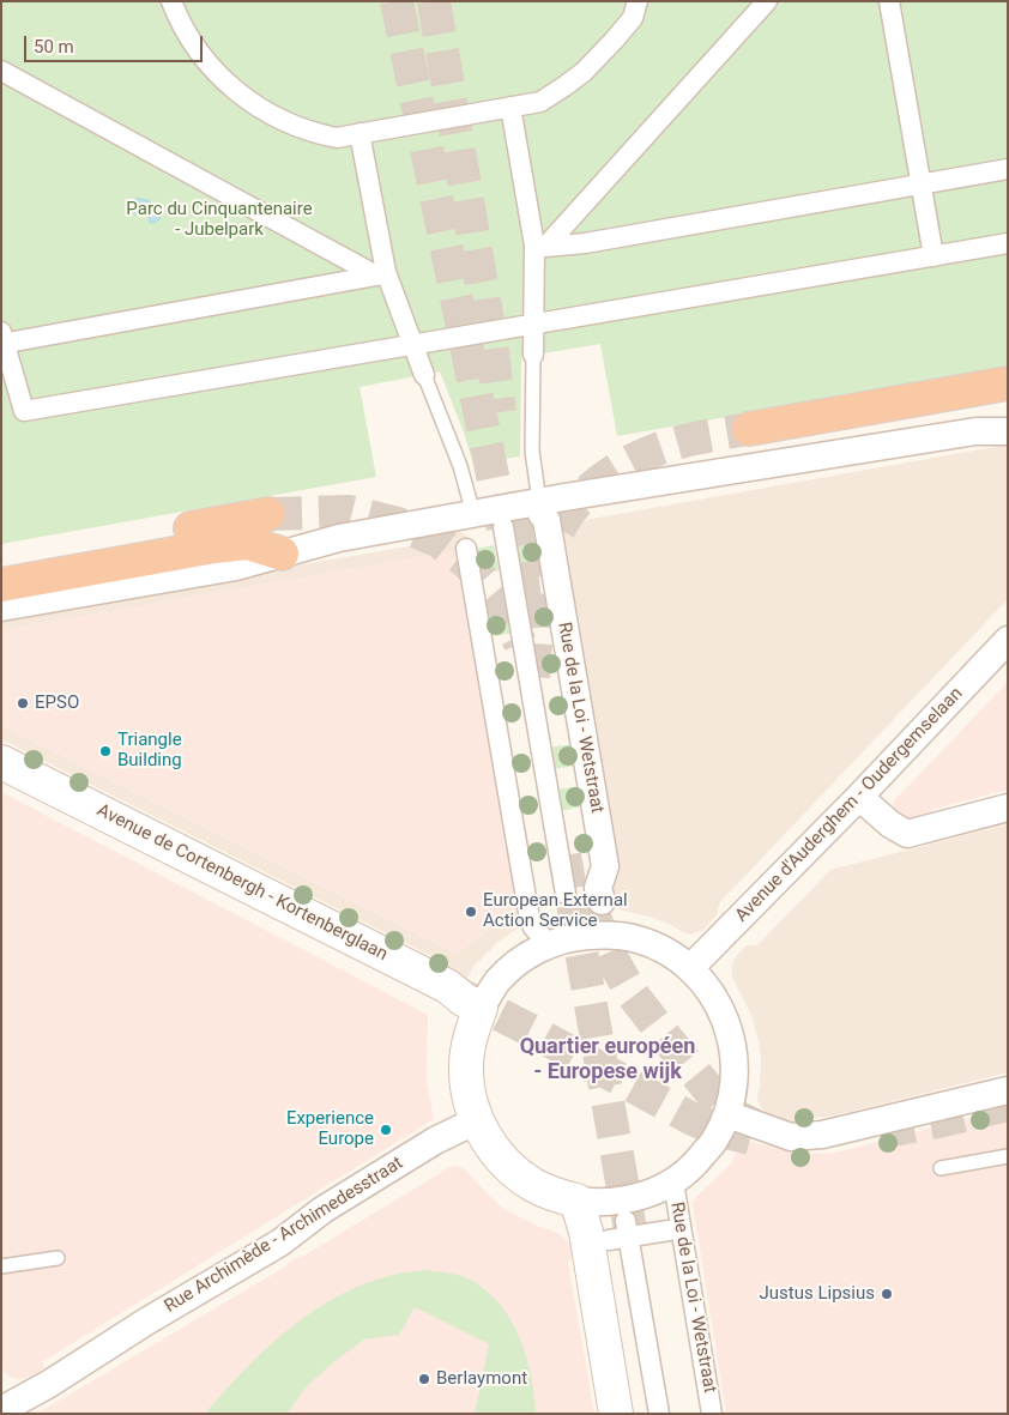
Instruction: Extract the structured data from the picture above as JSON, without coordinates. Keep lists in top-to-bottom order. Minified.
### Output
{"streets":{"main road":["Avenue de Cortenbergh - Kortenberglaan"],"street":["Rue de la Loi - Wetstraat","Avenue d'Auderghem - Oudergemselaan","Rue Archimède - Archimedesstraat"]},"districts":["Quartier européen - Europese wijk"],"parks":["Parc du Cinquantenaire - Jubelpark"],"places":["EPSO","Triangle Building","European External Action Service","Experience Europe","Justus Lipsius","Berlaymont"],"scale_bar":"50 m"}
